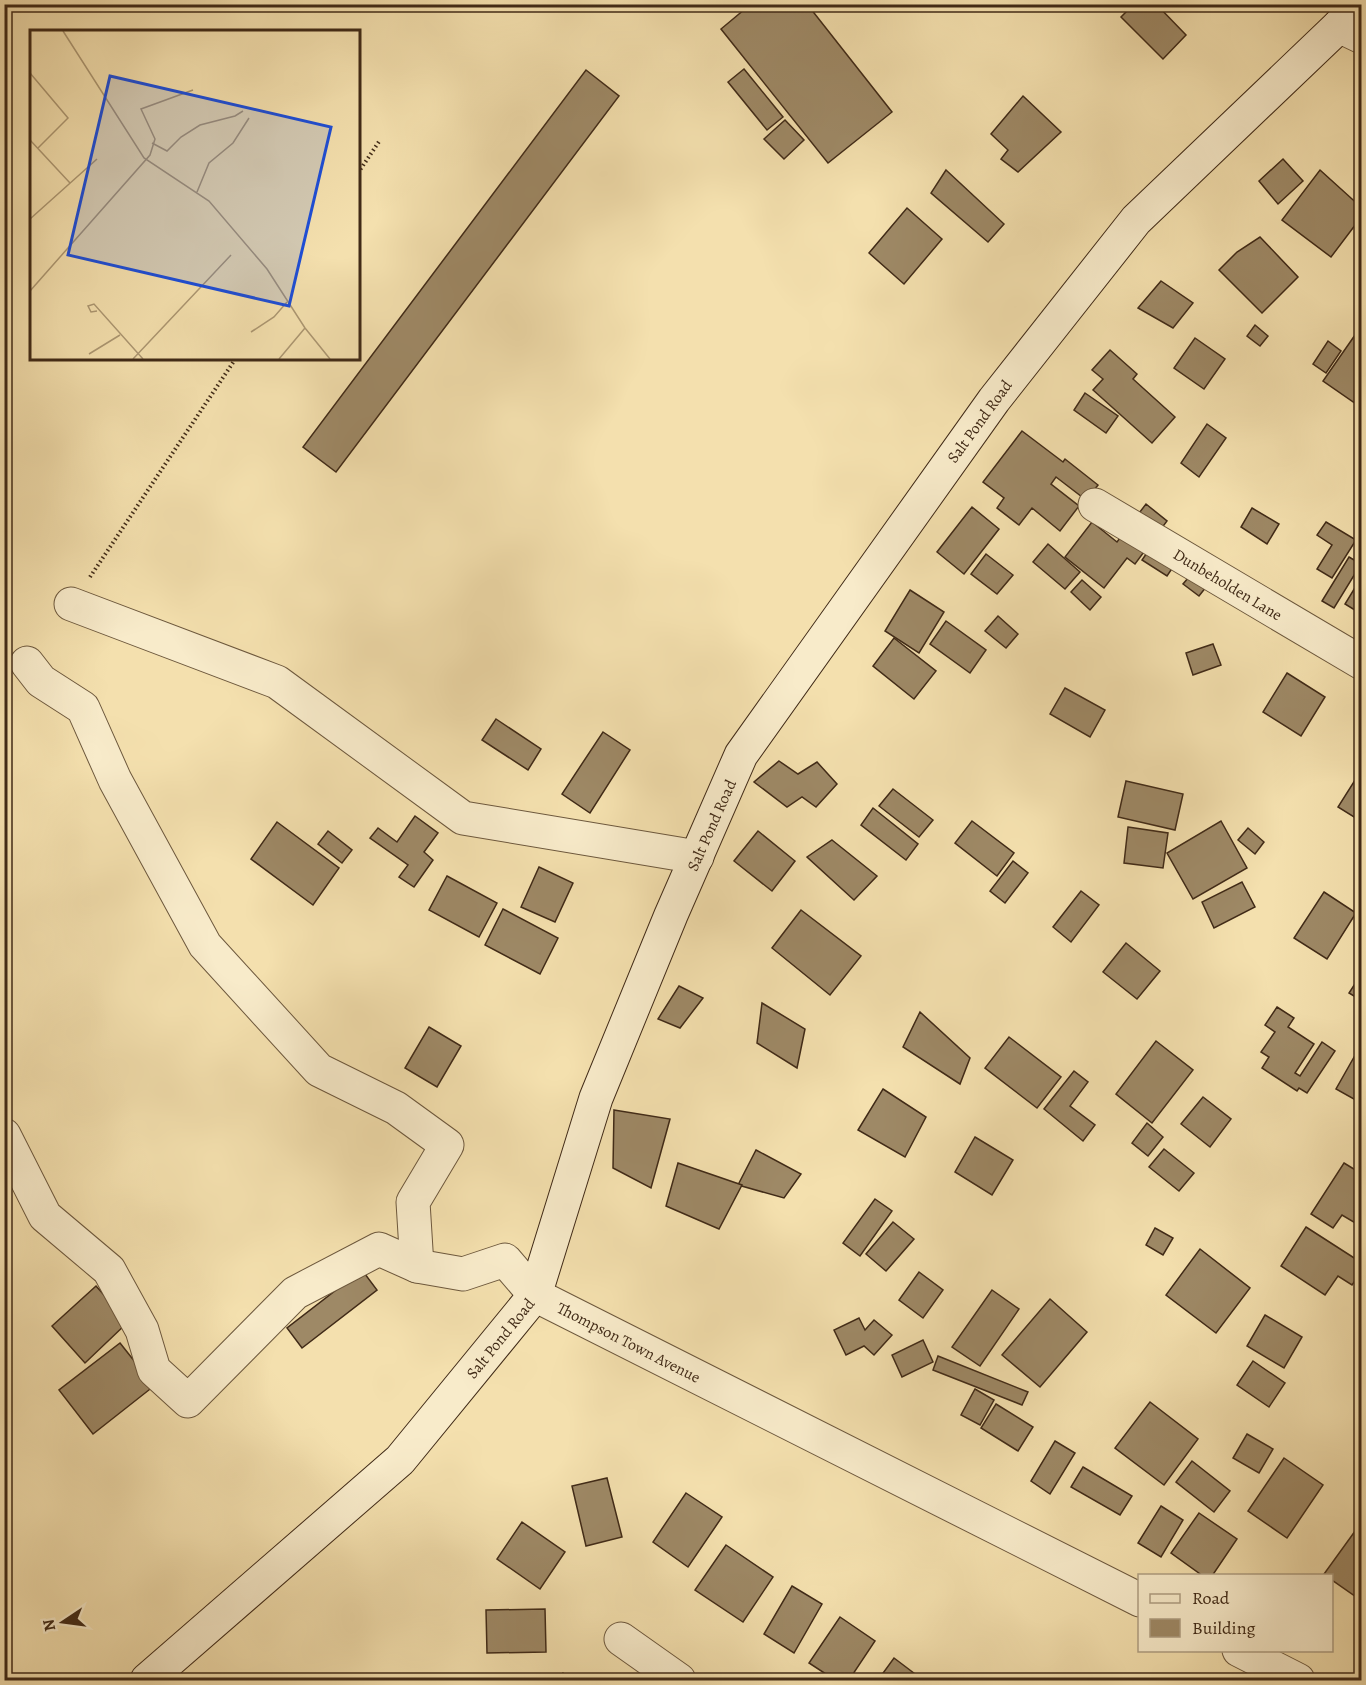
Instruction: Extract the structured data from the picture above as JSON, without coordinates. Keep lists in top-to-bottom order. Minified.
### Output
{"streets":{"street":["Salt Pond Road","Dunbeholden Lane","Thompson Town Avenue"]},"crossings":[["Salt Pond Road","Thompson Town Avenue"]],"legend":["Road","Building"],"north":"left"}
